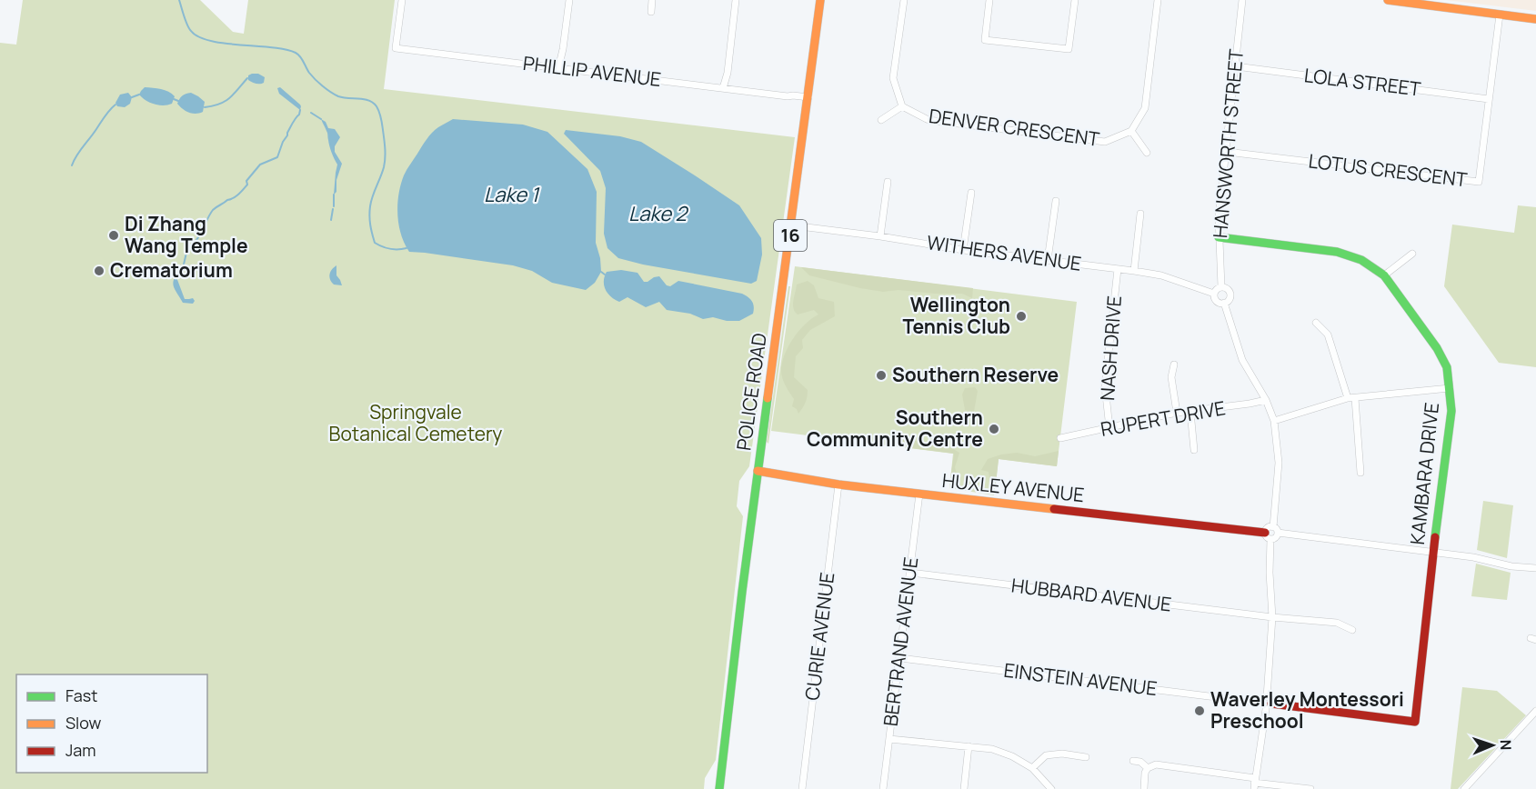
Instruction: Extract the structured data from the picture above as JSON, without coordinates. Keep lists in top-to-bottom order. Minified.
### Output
{"streets":{"street":["PHILLIP AVENUE","LOLA STREET","DENVER CRESCENT","HANSWORTH STREET","LOTUS CRESCENT","16","WITHERS AVENUE","NASH DRIVE","POLICE ROAD","RUPERT DRIVE","KAMBARA DRIVE","HUXLEY AVENUE","HUBBARD AVENUE","CURIE AVENUE","BERTRAND AVENUE","EINSTEIN AVENUE"]},"crossings":[["PHILLIP AVENUE","POLICE ROAD"],["LOLA STREET","HANSWORTH STREET"],["LOLA STREET","LOTUS CRESCENT"],["HANSWORTH STREET","LOTUS CRESCENT"],["HANSWORTH STREET","WITHERS AVENUE"],["HANSWORTH STREET","KAMBARA DRIVE"],["WITHERS AVENUE","NASH DRIVE"],["WITHERS AVENUE","POLICE ROAD"],["NASH DRIVE","RUPERT DRIVE"],["POLICE ROAD","HUXLEY AVENUE"],["KAMBARA DRIVE","EINSTEIN AVENUE"],["HUXLEY AVENUE","CURIE AVENUE"],["HUXLEY AVENUE","BERTRAND AVENUE"],["HUBBARD AVENUE","BERTRAND AVENUE"],["BERTRAND AVENUE","EINSTEIN AVENUE"]],"water":["Lake 1","Lake 2"],"parks":["Springvale Botanical Cemetery"],"places":["Di Zhang Wang Temple","Crematorium","Wellington Tennis Club","Southern Reserve","Southern Community Centre","Waverley Montessori Preschool"],"legend":["Fast","Slow","Jam"],"north":"right"}
